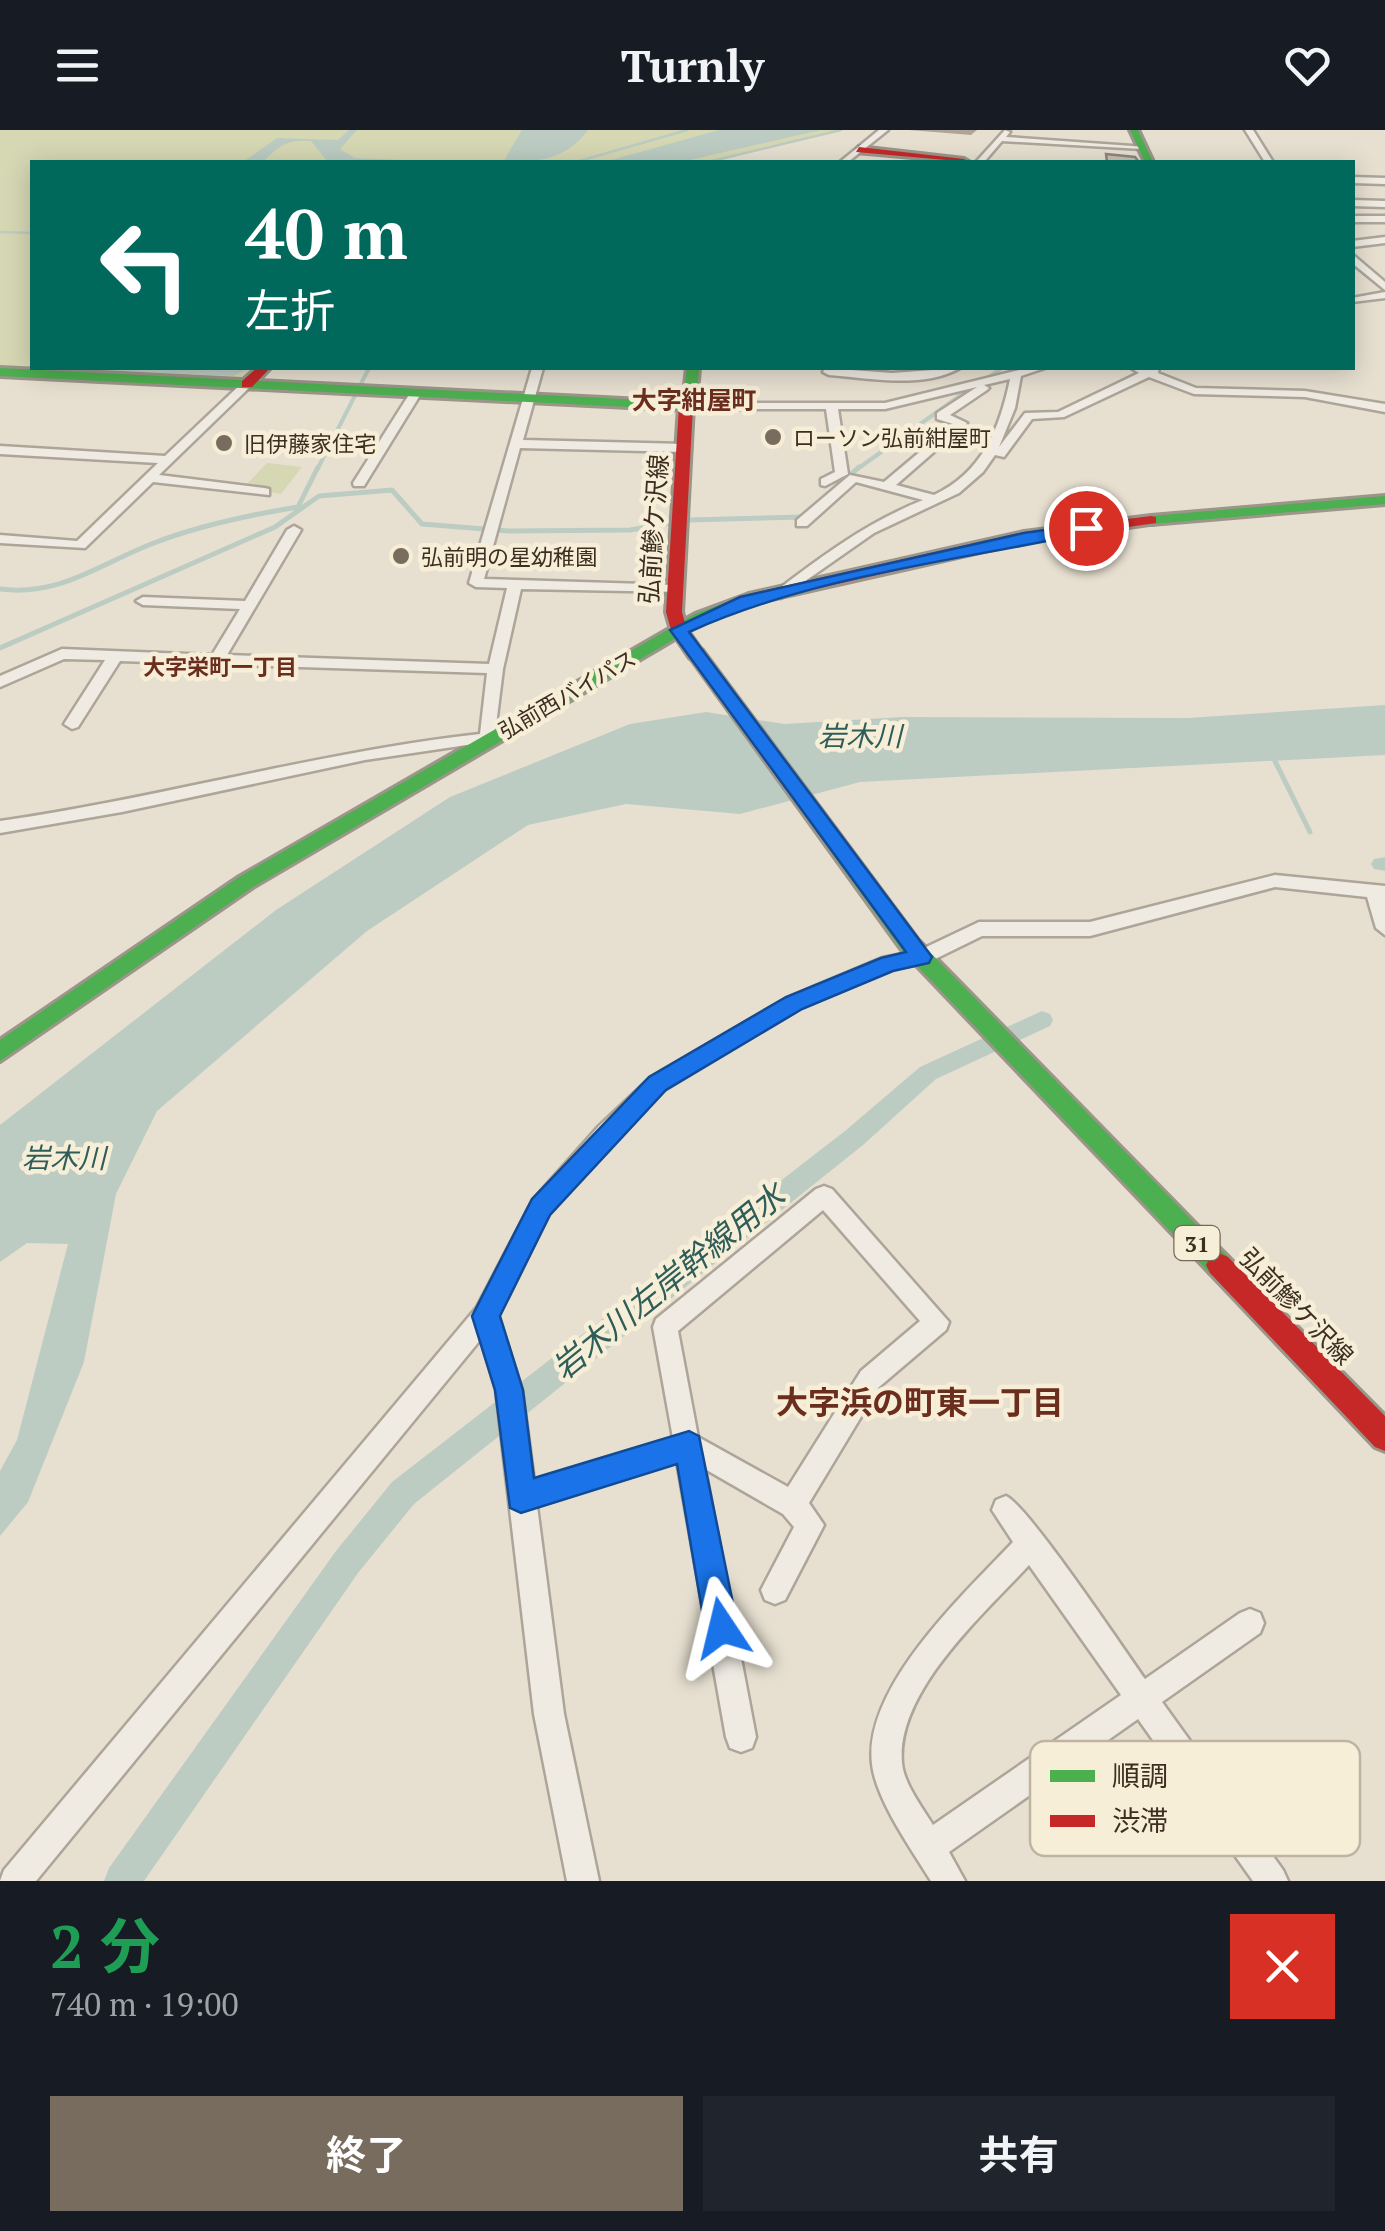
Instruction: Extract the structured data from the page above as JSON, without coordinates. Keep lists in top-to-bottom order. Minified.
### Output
{"streets":{"main road":["弘前鰺ケ沢線","弘前西バイパス","31"]},"crossings":[["弘前鰺ケ沢線","弘前西バイパス"]],"districts":["大字紺屋町","大字栄町一丁目","大字浜の町東一丁目"],"water":["岩木川","岩木川左岸幹線用水"],"places":["ローソン弘前紺屋町","旧伊藤家住宅","弘前明の星幼稚園"],"legend":["順調","渋滞"],"page":{"header":"Turnly","turn":["40 m","左折"],"heading":["2 分","740 m · 19:00"],"buttons":["終了","共有"]}}
